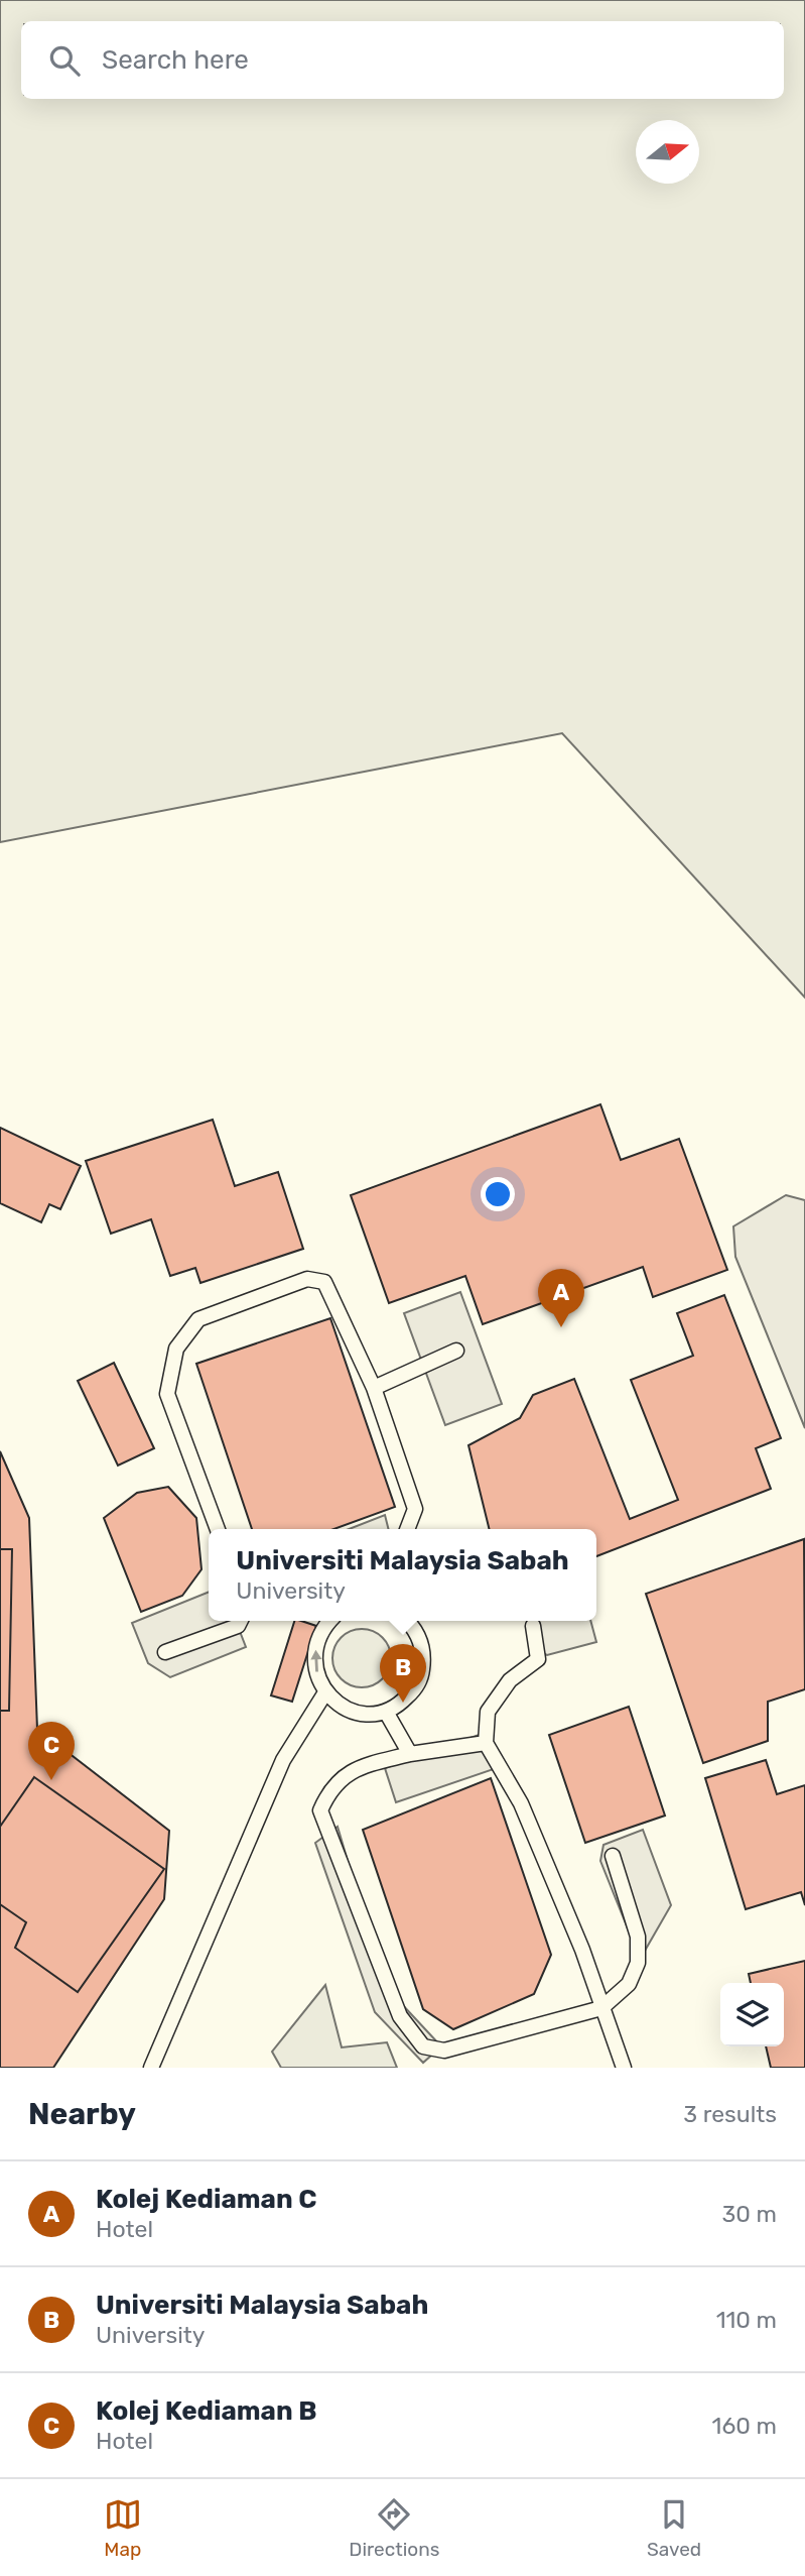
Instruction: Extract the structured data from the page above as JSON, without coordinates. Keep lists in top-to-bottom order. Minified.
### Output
{"north":"right","page":{"search":"Search here","pins":["A","B","C"],"popup":["Universiti Malaysia Sabah","University"],"heading":["Nearby","3 results"],"list":[{"mark":"A","name":"Kolej Kediaman C","note":"Hotel","value":"30 m"},{"mark":"B","name":"Universiti Malaysia Sabah","note":"University","value":"110 m"},{"mark":"C","name":"Kolej Kediaman B","note":"Hotel","value":"160 m"}],"nav":["Map","Directions","Saved"]}}
